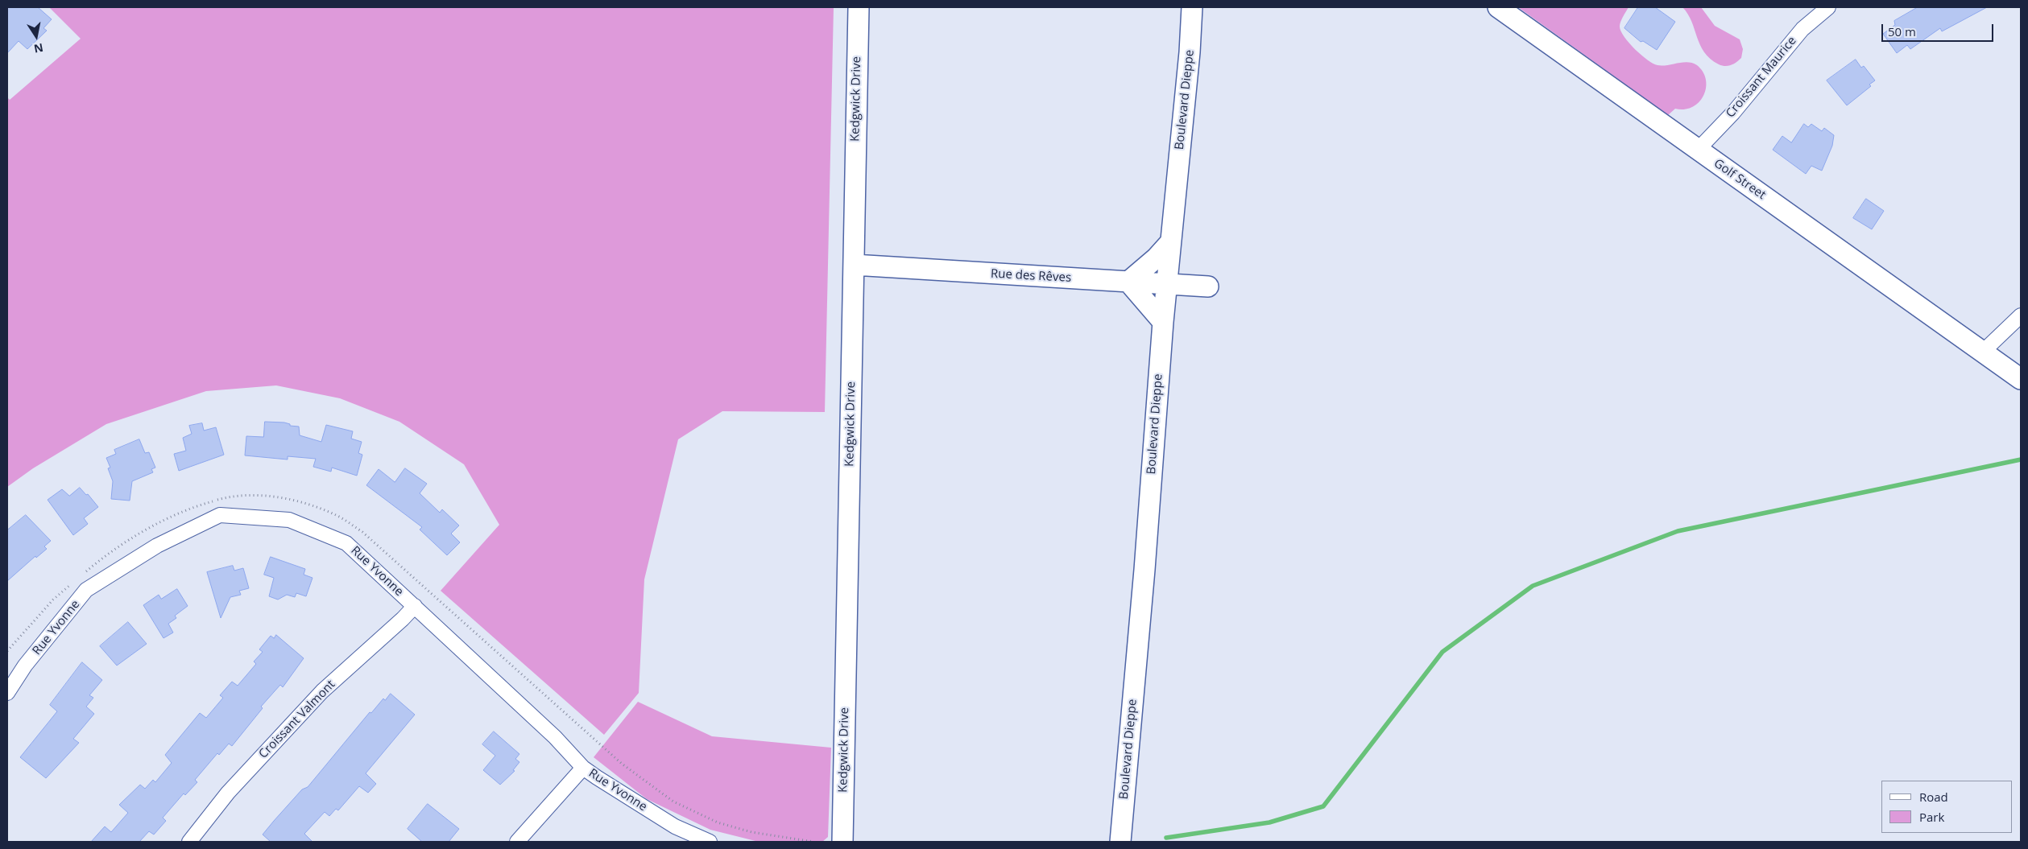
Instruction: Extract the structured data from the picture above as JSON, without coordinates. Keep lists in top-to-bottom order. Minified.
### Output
{"streets":{"street":["Croissant Maurice","Kedgwick Drive","Boulevard Dieppe","Golf Street","Rue des Rêves","Rue Yvonne","Croissant Valmont"]},"crossings":[["Croissant Maurice","Golf Street"],["Kedgwick Drive","Rue des Rêves"],["Boulevard Dieppe","Rue des Rêves"],["Rue Yvonne","Croissant Valmont"]],"legend":["Road","Park"],"scale_bar":"50 m","north":"bottom"}
